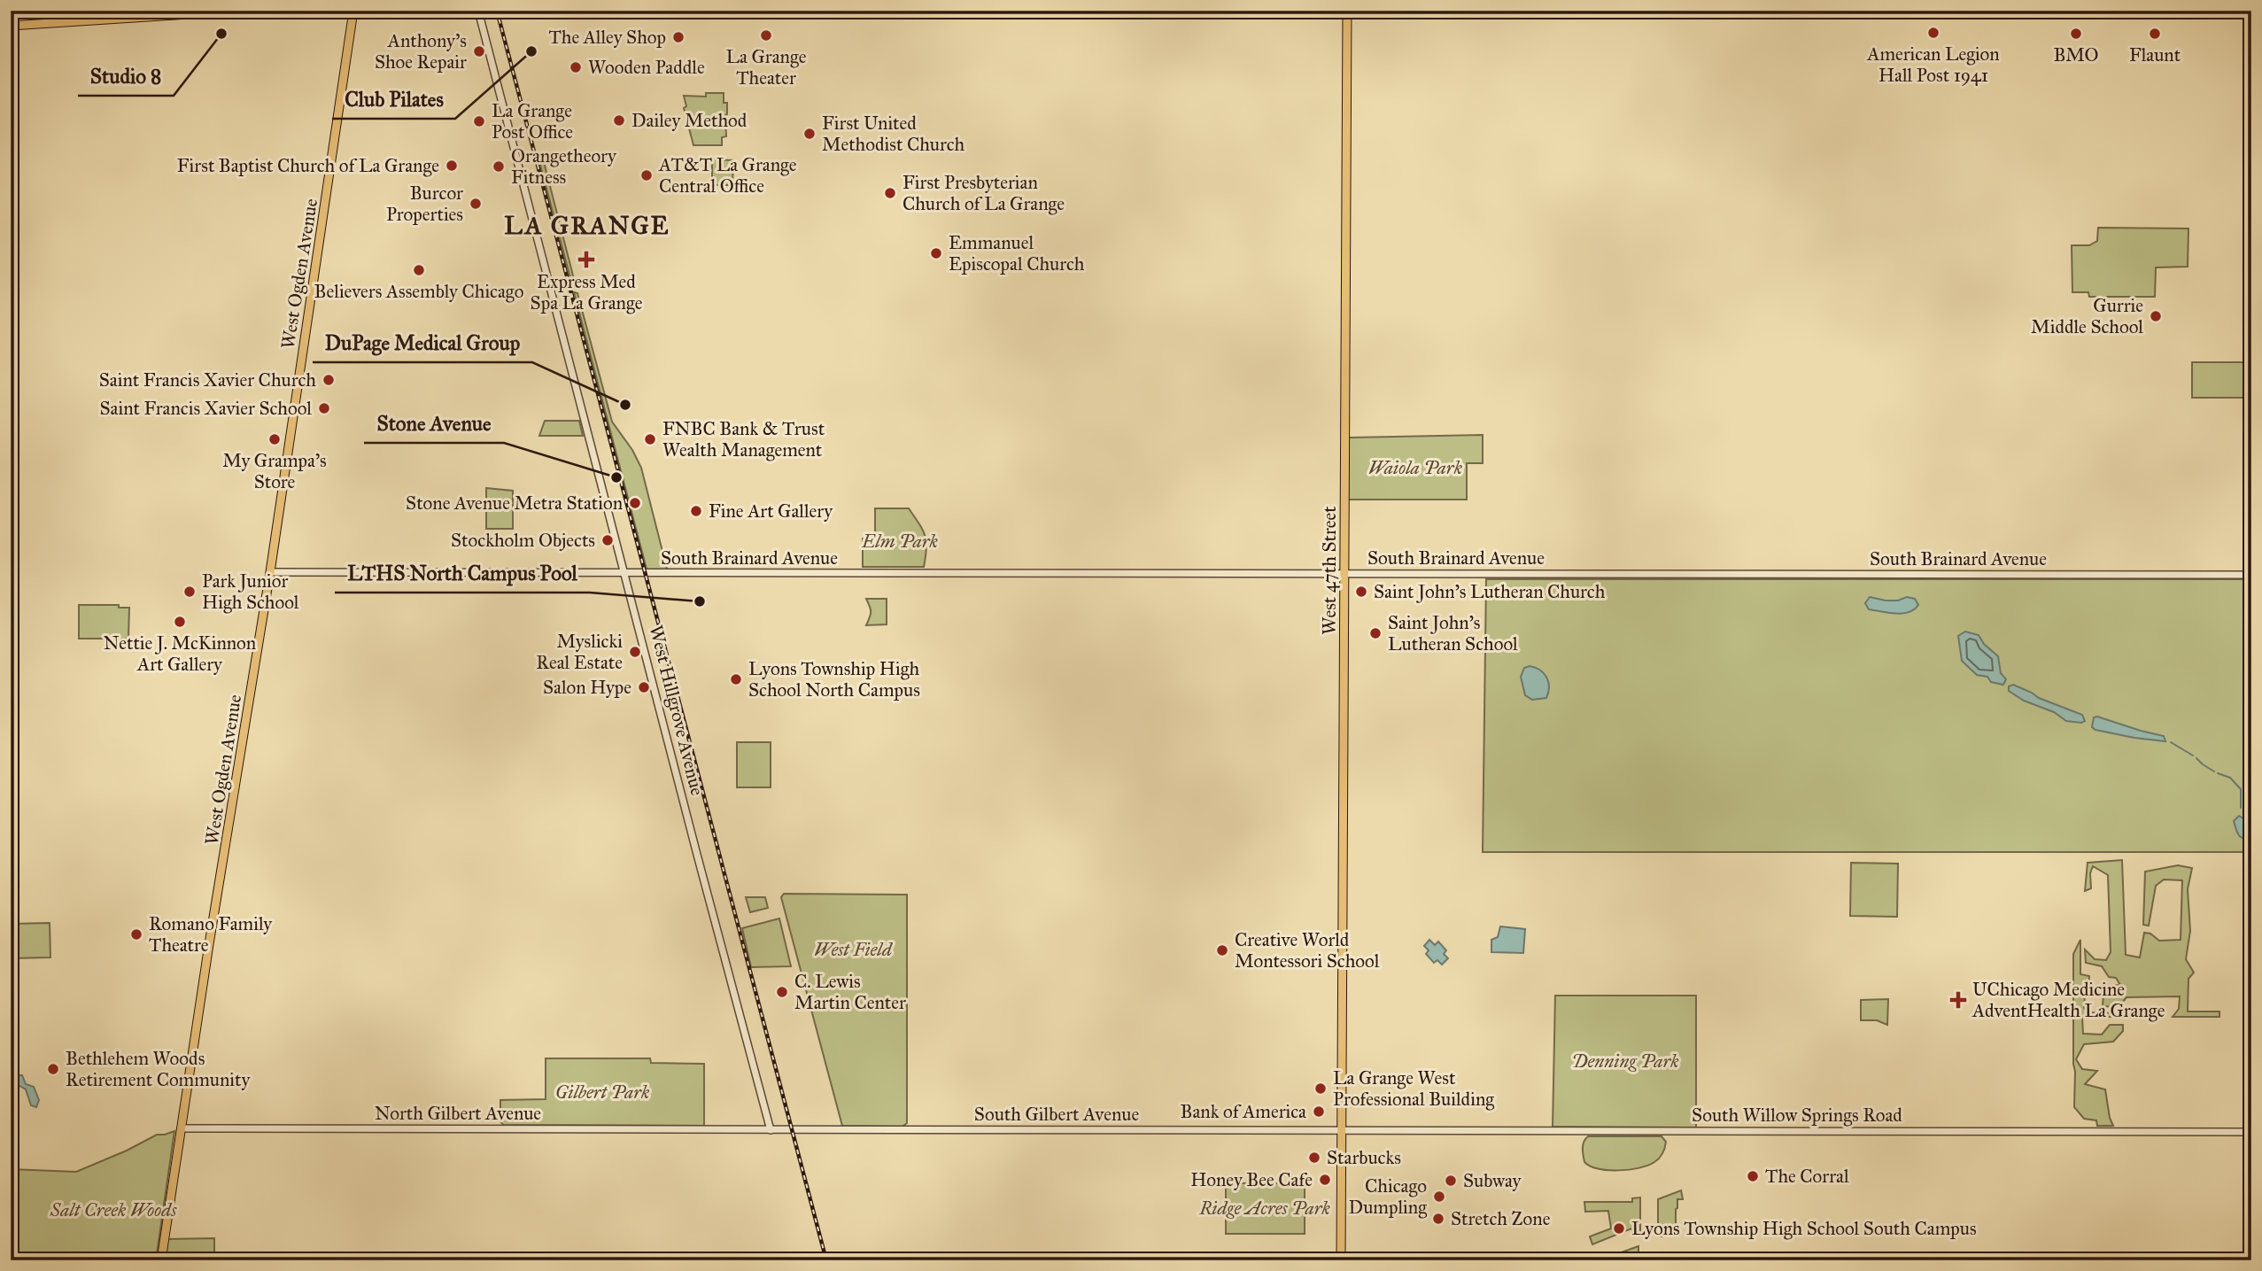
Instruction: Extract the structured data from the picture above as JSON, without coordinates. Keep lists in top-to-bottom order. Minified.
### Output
{"streets":{"main road":["West Ogden Avenue","West 47th Street"],"street":["South Brainard Avenue","West Hillgrove Avenue","North Gilbert Avenue","South Gilbert Avenue","South Willow Springs Road"]},"crossings":[["West Ogden Avenue","South Brainard Avenue"],["West Ogden Avenue","North Gilbert Avenue"],["South Brainard Avenue","West 47th Street"],["South Brainard Avenue","West Hillgrove Avenue"],["West 47th Street","South Gilbert Avenue"],["West 47th Street","South Willow Springs Road"],["West Hillgrove Avenue","North Gilbert Avenue"],["West Hillgrove Avenue","South Gilbert Avenue"],["North Gilbert Avenue","South Gilbert Avenue"],["South Gilbert Avenue","South Willow Springs Road"]],"districts":["LA GRANGE"],"parks":["Waiola Park","Elm Park","West Field","Denning Park","Gilbert Park","Ridge Acres Park","Salt Creek Woods"],"places":{"other":["American Legion Hall Post 1941","Studio 8","BMO","Flaunt","La Grange Theater","The Alley Shop","Anthony's Shoe Repair","Club Pilates","Wooden Paddle","Dailey Method","La Grange Post Office","First United Methodist Church","First Baptist Church of La Grange","Orangetheory Fitness","AT&T La Grange Central Office","First Presbyterian Church of La Grange","Burcor Properties","Emmanuel Episcopal Church","Believers Assembly Chicago","Gurrie Middle School","Saint Francis Xavier Church","DuPage Medical Group","Saint Francis Xavier School","My Grampa's Store","FNBC Bank & Trust Wealth Management","Stone Avenue","Stone Avenue Metra Station","Fine Art Gallery","Stockholm Objects","Park Junior High School","Saint John's Lutheran Church","LTHS North Campus Pool","Nettie J. McKinnon Art Gallery","Saint John's Lutheran School","Myslicki Real Estate","Lyons Township High School North Campus","Salon Hype","Romano Family Theatre","Creative World Montessori School","C. Lewis Martin Center","Bethlehem Woods Retirement Community","La Grange West Professional Building","Bank of America","Starbucks","The Corral","Honey Bee Cafe","Subway","Chicago Dumpling","Stretch Zone","Lyons Township High School South Campus"],"health":["Express Med Spa La Grange","UChicago Medicine AdventHealth La Grange"]}}
